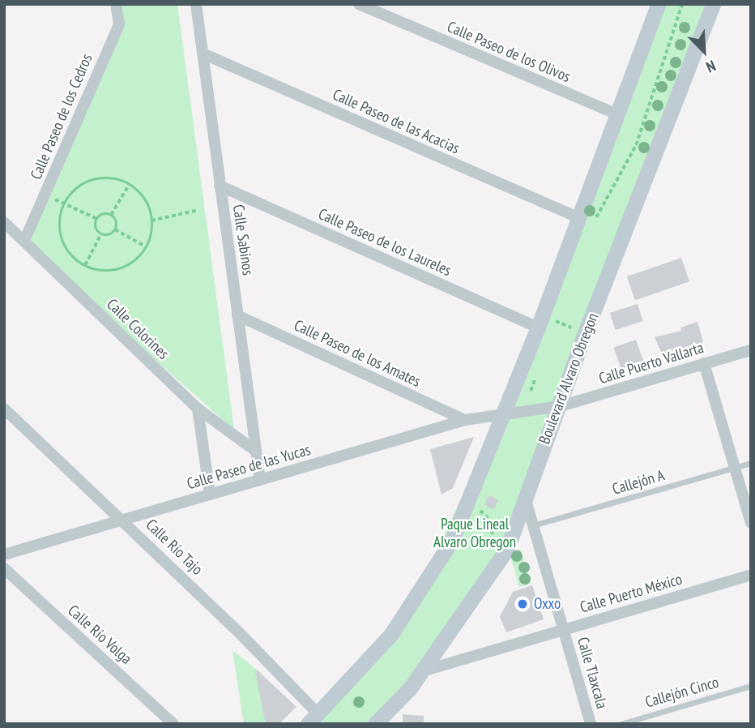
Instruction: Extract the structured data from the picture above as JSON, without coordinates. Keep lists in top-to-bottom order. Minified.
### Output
{"streets":{"main road":["Boulevard Alvaro Obregon"],"street":["Calle Paseo de los Olivos","Calle Paseo de los Cedros","Calle Paseo de las Acacias","Calle Sabinos","Calle Paseo de los Laureles","Calle Colorines","Calle Paseo de los Amates","Calle Puerto Vallarta","Calle Paseo de las Yucas","Calle Río Tajo","Calle Puerto México","Calle Río Volga","Calle Tlaxcala"],"lane":["Callejón A","Callejón Cinco"]},"crossings":[["Calle Paseo de los Cedros","Calle Colorines"],["Calle Paseo de las Acacias","Calle Sabinos"],["Calle Sabinos","Calle Paseo de los Laureles"],["Calle Sabinos","Calle Colorines"],["Calle Sabinos","Calle Paseo de los Amates"],["Calle Sabinos","Calle Paseo de las Yucas"],["Calle Paseo de los Amates","Calle Paseo de las Yucas"],["Calle Puerto Vallarta","Boulevard Alvaro Obregon"],["Calle Puerto Vallarta","Calle Paseo de las Yucas"],["Boulevard Alvaro Obregon","Calle Puerto México"],["Boulevard Alvaro Obregon","Calle Tlaxcala"],["Calle Paseo de las Yucas","Calle Río Tajo"],["Callejón A","Calle Tlaxcala"],["Calle Puerto México","Calle Tlaxcala"]],"parks":["Paque Lineal Alvaro Obregon"],"places":["Oxxo"],"north":"bottom right"}
